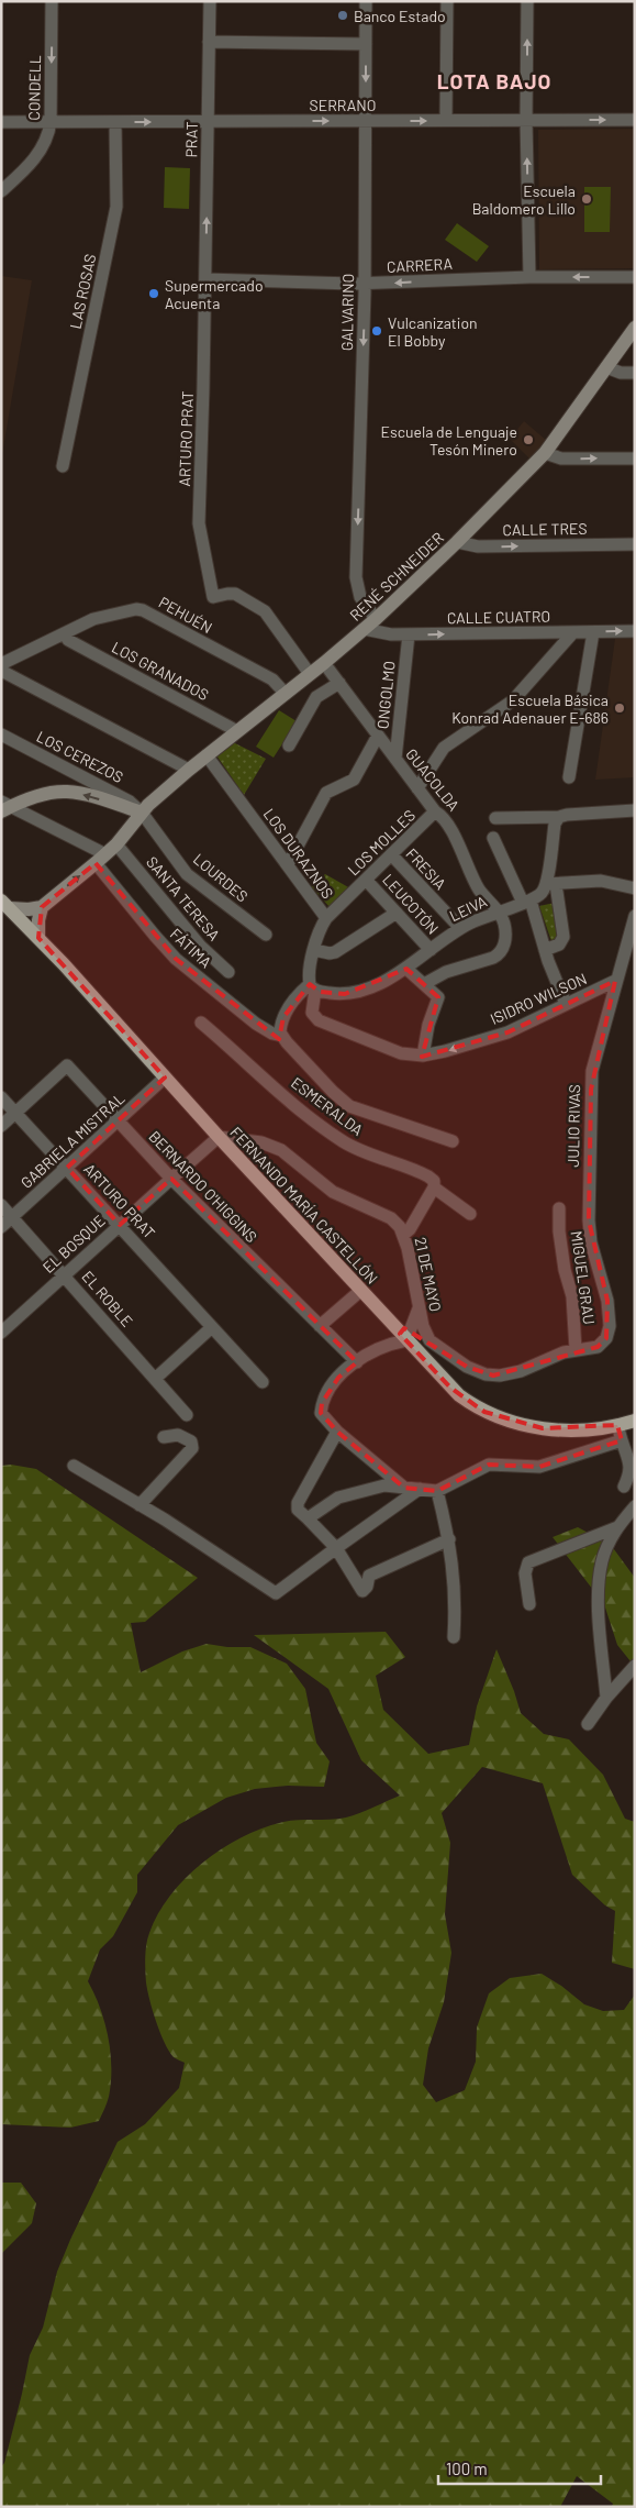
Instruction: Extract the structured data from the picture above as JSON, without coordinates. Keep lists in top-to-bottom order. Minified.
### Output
{"streets":{"main road":["RENÉ SCHNEIDER","FERNANDO MARÍA CASTELLÓN"],"street":["CONDELL","SERRANO","PRAT","CARRERA","LAS ROSAS","GALVARINO","ARTURO PRAT","CALLE TRES","PEHUÉN","CALLE CUATRO","LOS GRANADOS","ONGOLMO","LOS CEREZOS","GUACOLDA","LOS MOLLES","LOS DURAZNOS","FRESIA","LOURDES","SANTA TERESA","LEUCOTÓN","LEIVA","FÁTIMA","ISIDRO WILSON","ESMERALDA","JULIO RIVAS","GABRIELA MISTRAL","BERNARDO O'HIGGINS","EL BOSQUE","21 DE MAYO","MIGUEL GRAU","EL ROBLE"]},"crossings":[["CONDELL","SERRANO"],["SERRANO","PRAT"],["SERRANO","LAS ROSAS"],["SERRANO","GALVARINO"],["PRAT","CARRERA"],["PRAT","ARTURO PRAT"],["CARRERA","GALVARINO"],["CARRERA","ARTURO PRAT"],["GALVARINO","RENÉ SCHNEIDER"],["ARTURO PRAT","RENÉ SCHNEIDER"],["ARTURO PRAT","GABRIELA MISTRAL"],["ARTURO PRAT","BERNARDO O'HIGGINS"],["ARTURO PRAT","EL BOSQUE"],["CALLE TRES","RENÉ SCHNEIDER"],["RENÉ SCHNEIDER","PEHUÉN"],["RENÉ SCHNEIDER","CALLE CUATRO"],["RENÉ SCHNEIDER","LOS GRANADOS"],["RENÉ SCHNEIDER","LOS CEREZOS"],["RENÉ SCHNEIDER","GUACOLDA"],["RENÉ SCHNEIDER","LOS DURAZNOS"],["RENÉ SCHNEIDER","LOURDES"],["RENÉ SCHNEIDER","SANTA TERESA"],["RENÉ SCHNEIDER","FÁTIMA"],["CALLE CUATRO","ONGOLMO"],["ONGOLMO","GUACOLDA"],["LOS CEREZOS","LOURDES"],["GUACOLDA","LOS MOLLES"],["GUACOLDA","LEIVA"],["LOS MOLLES","LOS DURAZNOS"],["LOS MOLLES","FRESIA"],["LOS MOLLES","LEUCOTÓN"],["LOS DURAZNOS","LEIVA"],["LOS DURAZNOS","ISIDRO WILSON"],["FRESIA","LEIVA"],["LEUCOTÓN","LEIVA"],["LEIVA","ISIDRO WILSON"],["ISIDRO WILSON","JULIO RIVAS"],["JULIO RIVAS","21 DE MAYO"],["GABRIELA MISTRAL","BERNARDO O'HIGGINS"],["GABRIELA MISTRAL","FERNANDO MARÍA CASTELLÓN"],["GABRIELA MISTRAL","EL ROBLE"],["BERNARDO O'HIGGINS","EL BOSQUE"],["FERNANDO MARÍA CASTELLÓN","EL BOSQUE"],["FERNANDO MARÍA CASTELLÓN","21 DE MAYO"],["EL BOSQUE","21 DE MAYO"],["EL BOSQUE","EL ROBLE"],["21 DE MAYO","MIGUEL GRAU"]],"one_way":["CONDELL","PRAT","CARRERA","GALVARINO","CALLE CUATRO","ISIDRO WILSON"],"districts":["LOTA BAJO"],"places":["Banco Estado","Escuela Baldomero Lillo","Supermercado Acuenta","Vulcanization El Bobby","Escuela de Lenguaje Tesón Minero","Escuela Básica Konrad Adenauer E-686"],"scale_bar":"100 m"}
